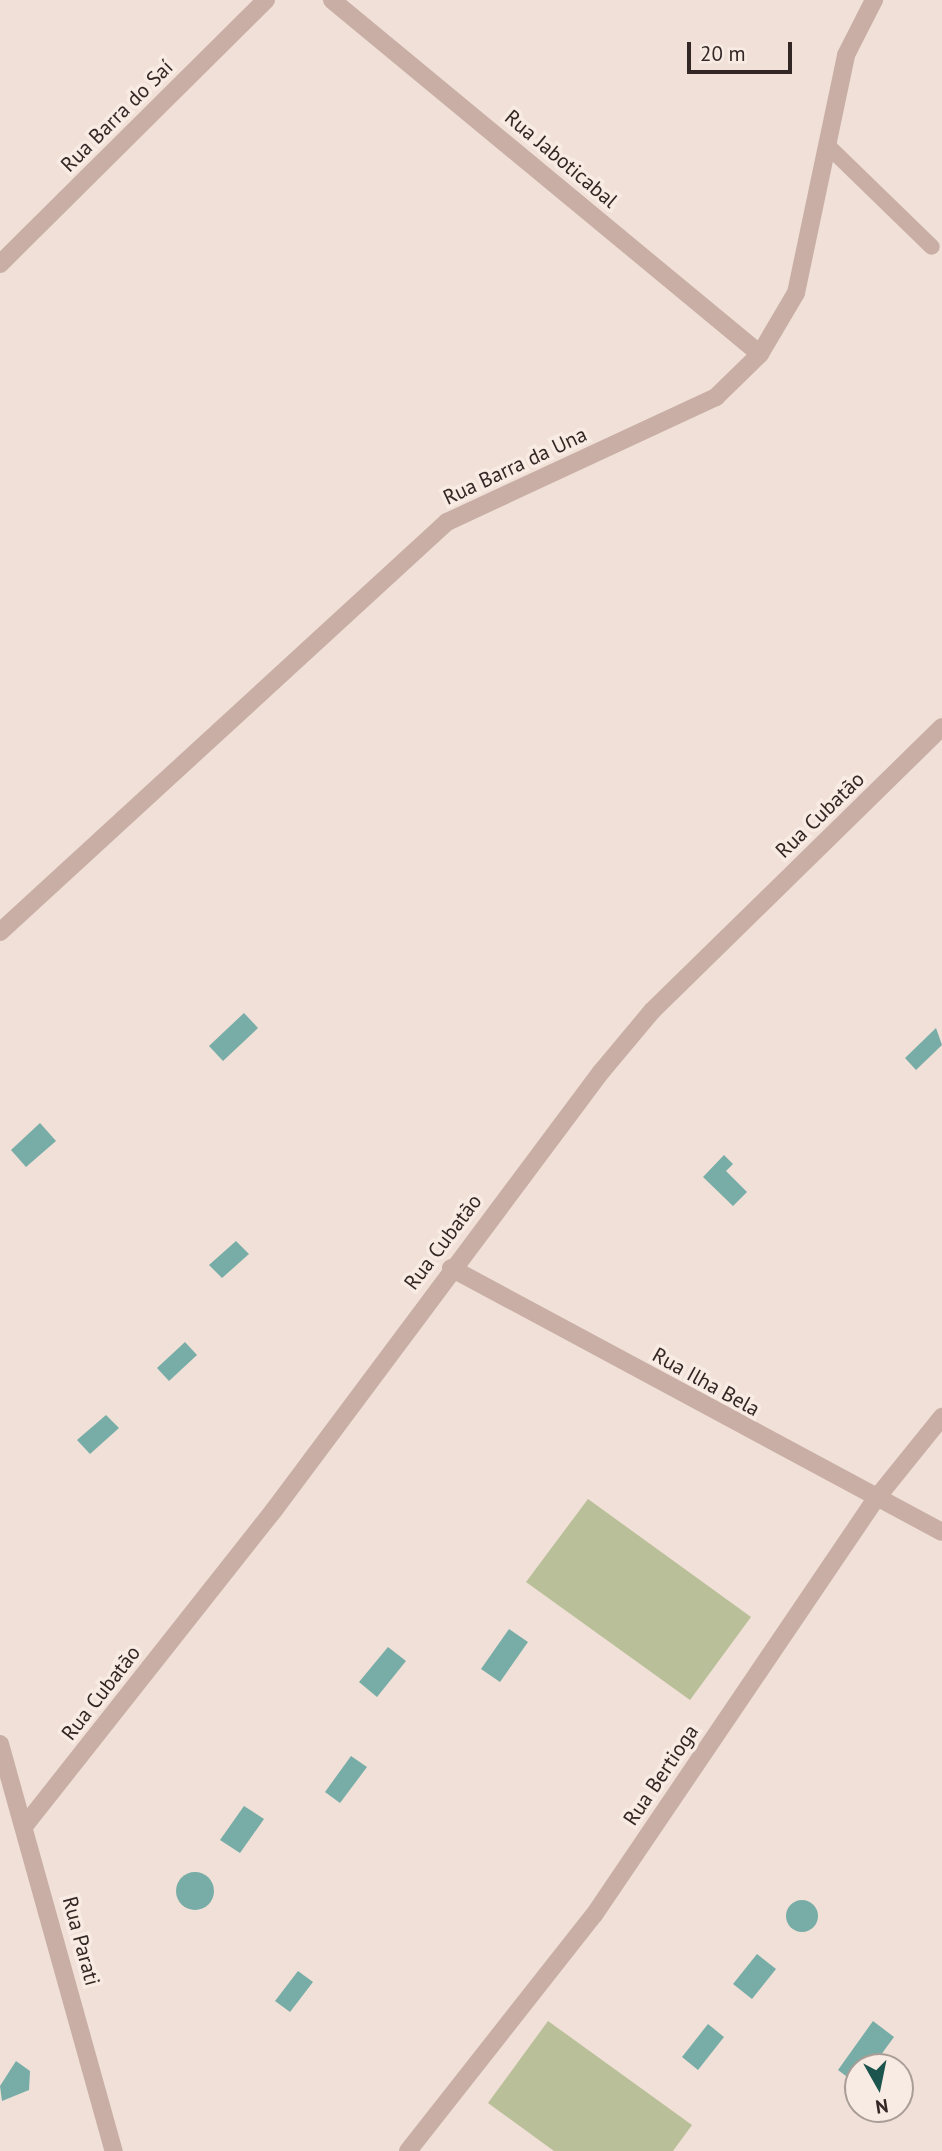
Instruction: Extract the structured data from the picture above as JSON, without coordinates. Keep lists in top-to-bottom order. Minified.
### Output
{"streets":{"street":["Rua Barra do Saí","Rua Jaboticabal","Rua Barra da Una","Rua Cubatão","Rua Ilha Bela","Rua Bertioga","Rua Parati"]},"crossings":[["Rua Jaboticabal","Rua Barra da Una"],["Rua Cubatão","Rua Ilha Bela"],["Rua Cubatão","Rua Parati"],["Rua Ilha Bela","Rua Bertioga"]],"scale_bar":"20 m","north":"bottom"}
